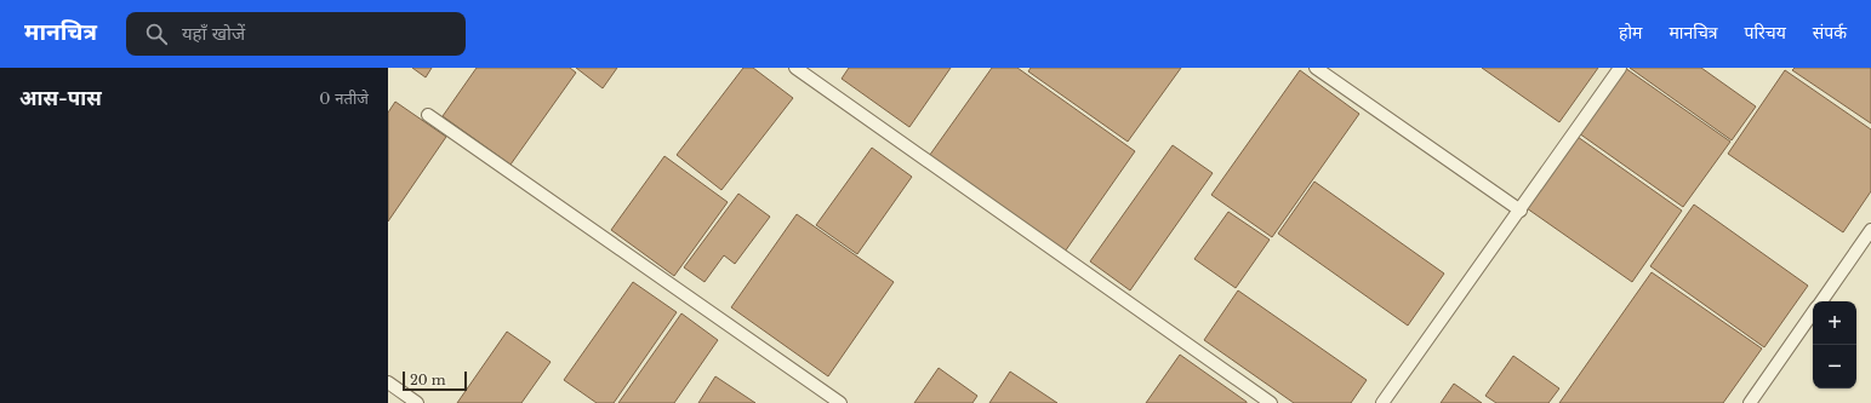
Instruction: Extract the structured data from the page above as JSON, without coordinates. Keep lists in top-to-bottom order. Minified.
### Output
{"scale_bar":"20 m","page":{"header":"मानचित्र","search":"यहाँ खोजें","nav":["होम","मानचित्र","परिचय","संपर्क"],"heading":["आस-पास","0 नतीजे"],"map_buttons":["+","−"],"scale":"20 m"}}
